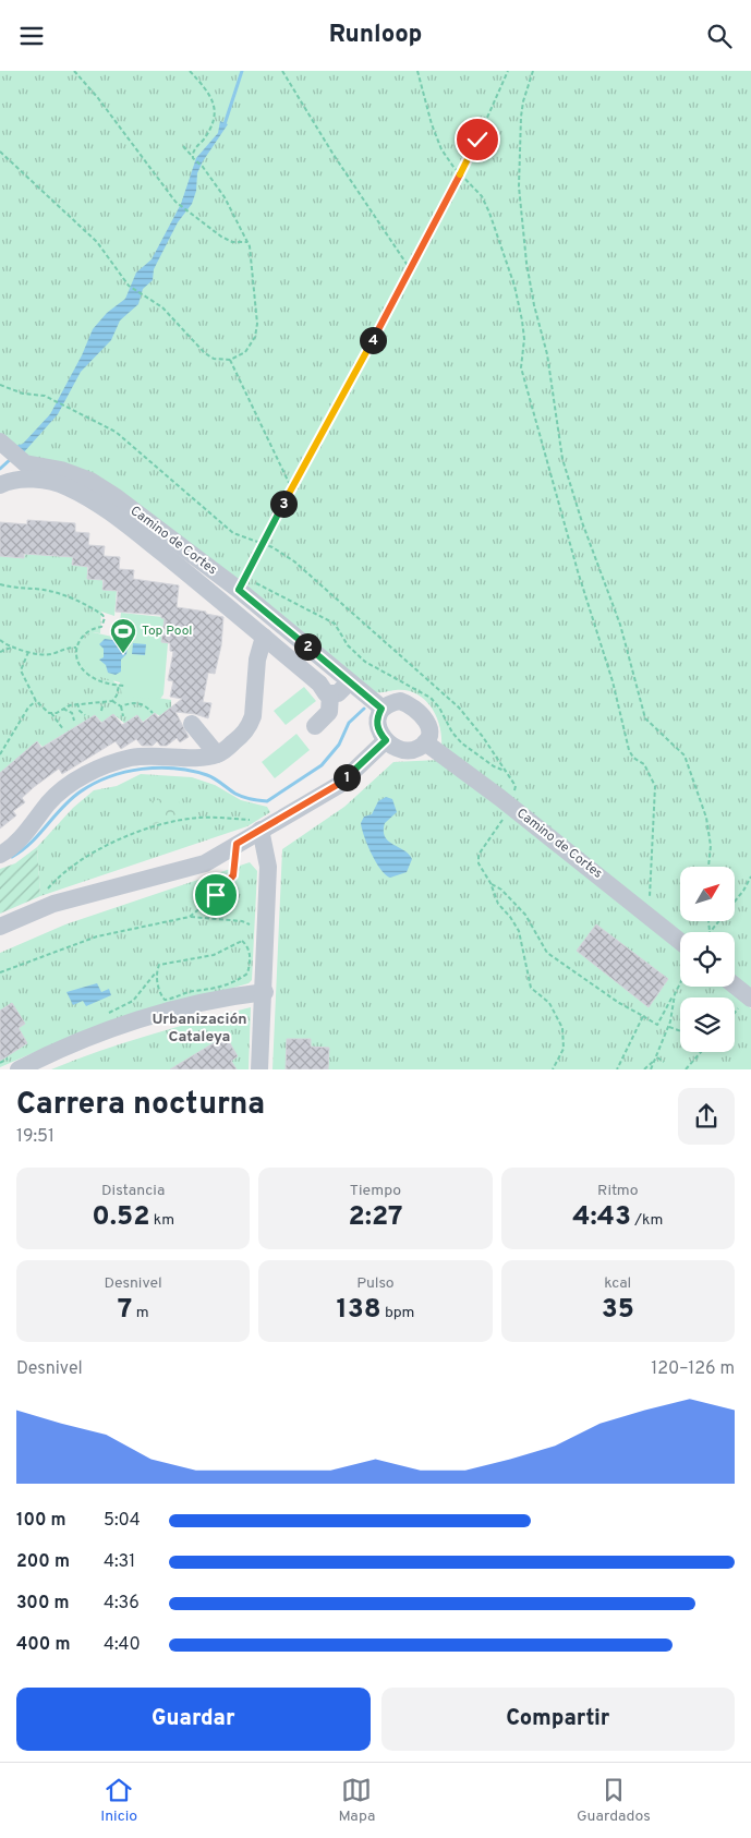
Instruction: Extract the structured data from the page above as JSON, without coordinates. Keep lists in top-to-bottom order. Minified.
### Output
{"streets":{"street":["Camino de Cortes"]},"districts":["Urbanización Cataleya"],"places":{"sports":["Top Pool"]},"north":"top right","page":{"header":"Runloop","pins":["4","3","2","1"],"heading":["Carrera nocturna","19:51"],"stats":[["Distancia","0.52 km"],["Tiempo","2:27"],["Ritmo","4:43 /km"],["Desnivel","7 m"],["Pulso","138 bpm"],["kcal","35"]],"chart":["Desnivel","120–126 m"],"list":[{"name":"100 m","note":"5:04"},{"name":"200 m","note":"4:31"},{"name":"300 m","note":"4:36"},{"name":"400 m","note":"4:40"}],"buttons":["Guardar","Compartir"],"tabs":["Inicio","Mapa","Guardados"]}}
